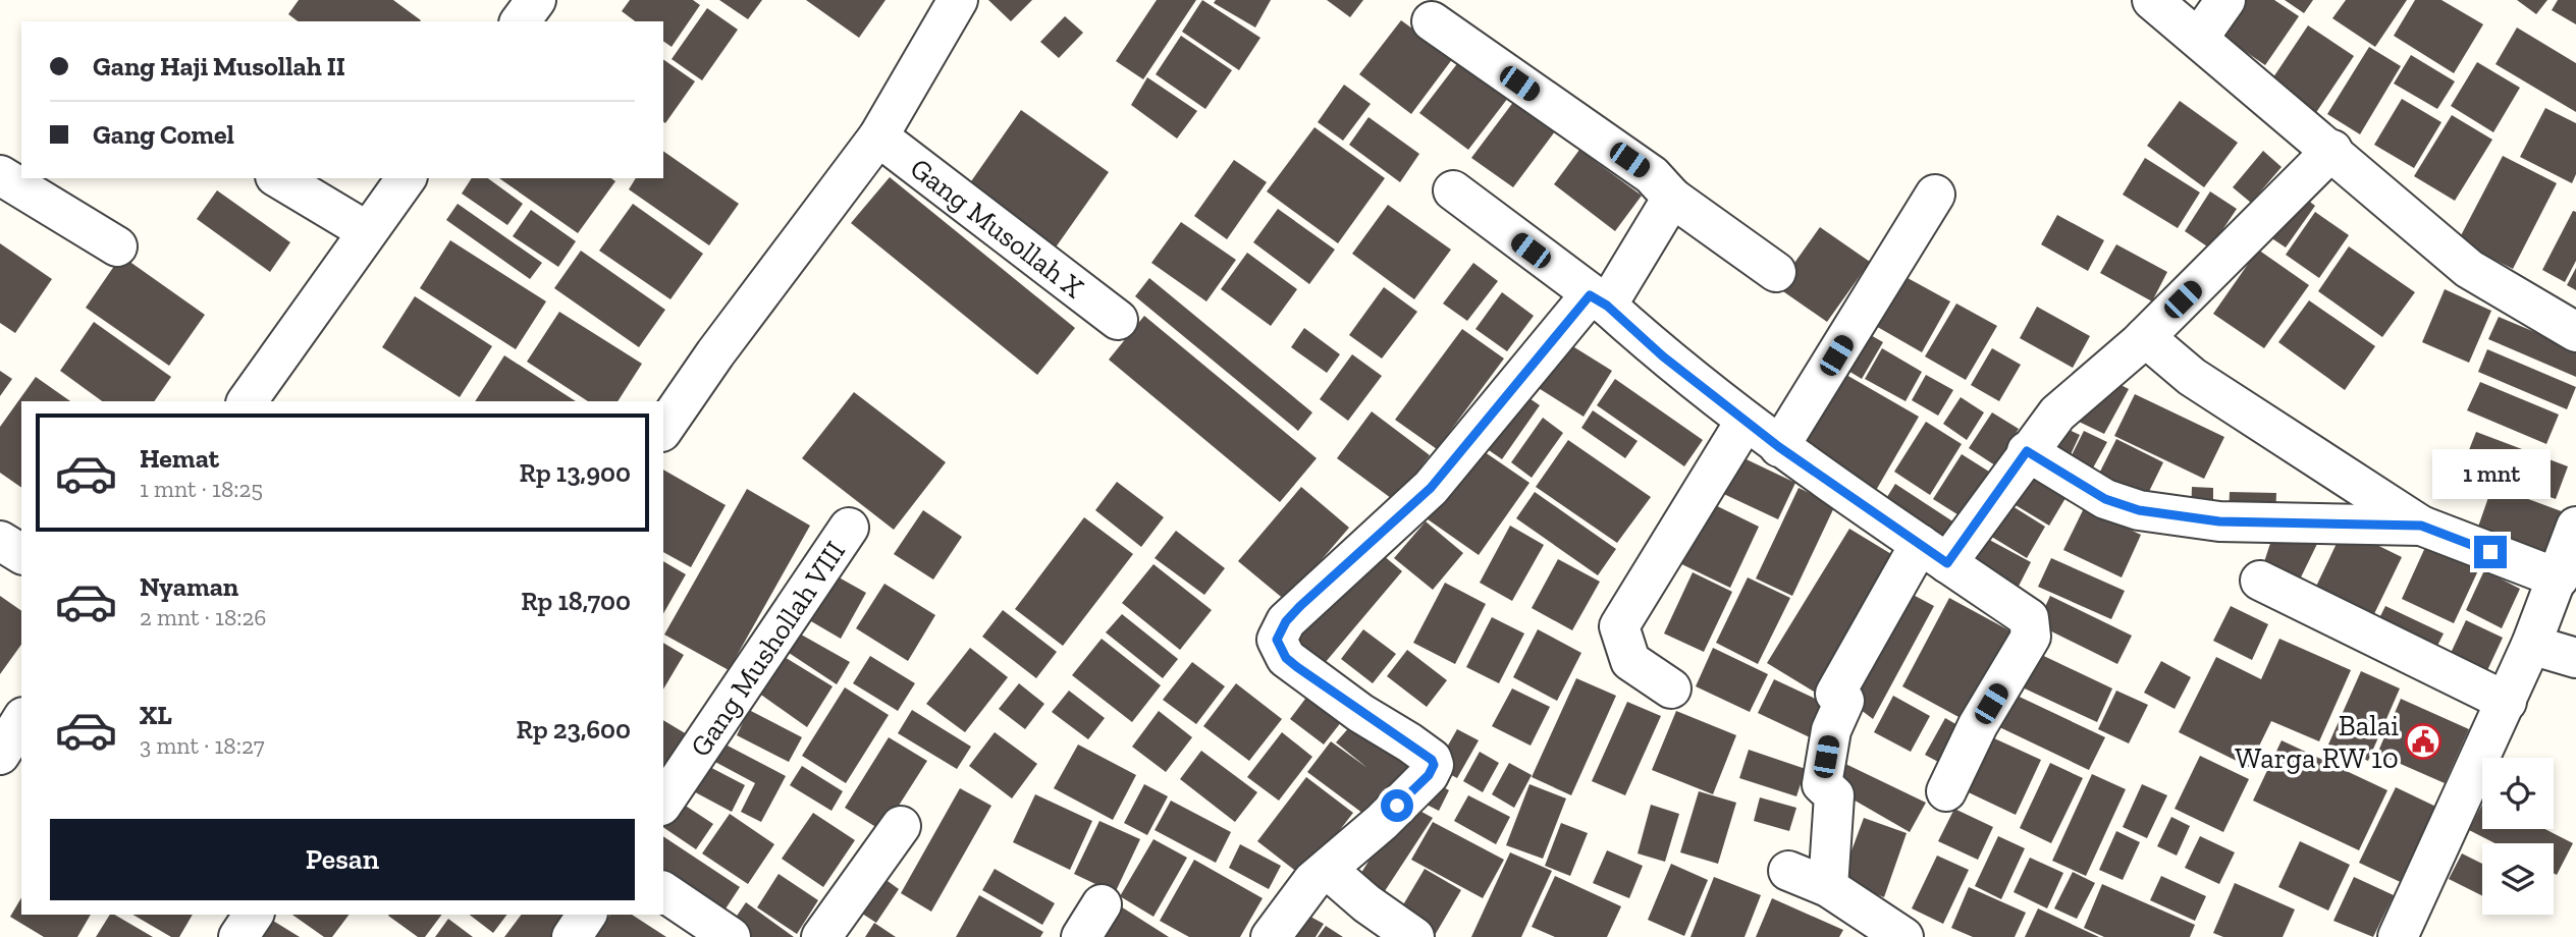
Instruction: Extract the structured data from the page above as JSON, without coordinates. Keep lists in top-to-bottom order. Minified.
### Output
{"streets":{"street":["Gang Musollah X","Gang Mushollah VIII"]},"places":{"public building":["Balai Warga RW 10"]},"page":{"banner":["Gang Haji Musollah II","Gang Comel"],"list":[{"name":"Hemat","note":"1 mnt · 18:25","value":"Rp 13,900"},{"name":"Nyaman","note":"2 mnt · 18:26","value":"Rp 18,700"},{"name":"XL","note":"3 mnt · 18:27","value":"Rp 23,600"}],"bubble":"1 mnt","buttons":"Pesan"}}
